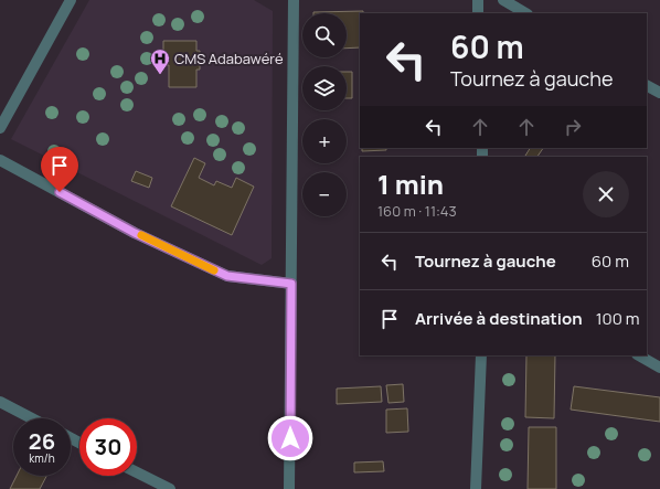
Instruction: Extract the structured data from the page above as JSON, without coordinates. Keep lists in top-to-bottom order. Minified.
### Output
{"places":{"hospital":["CMS Adabawéré"]},"page":{"map_buttons":["+","−"],"turn":["60 m","Tournez à gauche"],"heading":["1 min","160 m · 11:43"],"list":[{"name":"Tournez à gauche","value":"60 m"},{"name":"Arrivée à destination","value":"100 m"}],"speed":"26 km/h","limit":"30"}}
